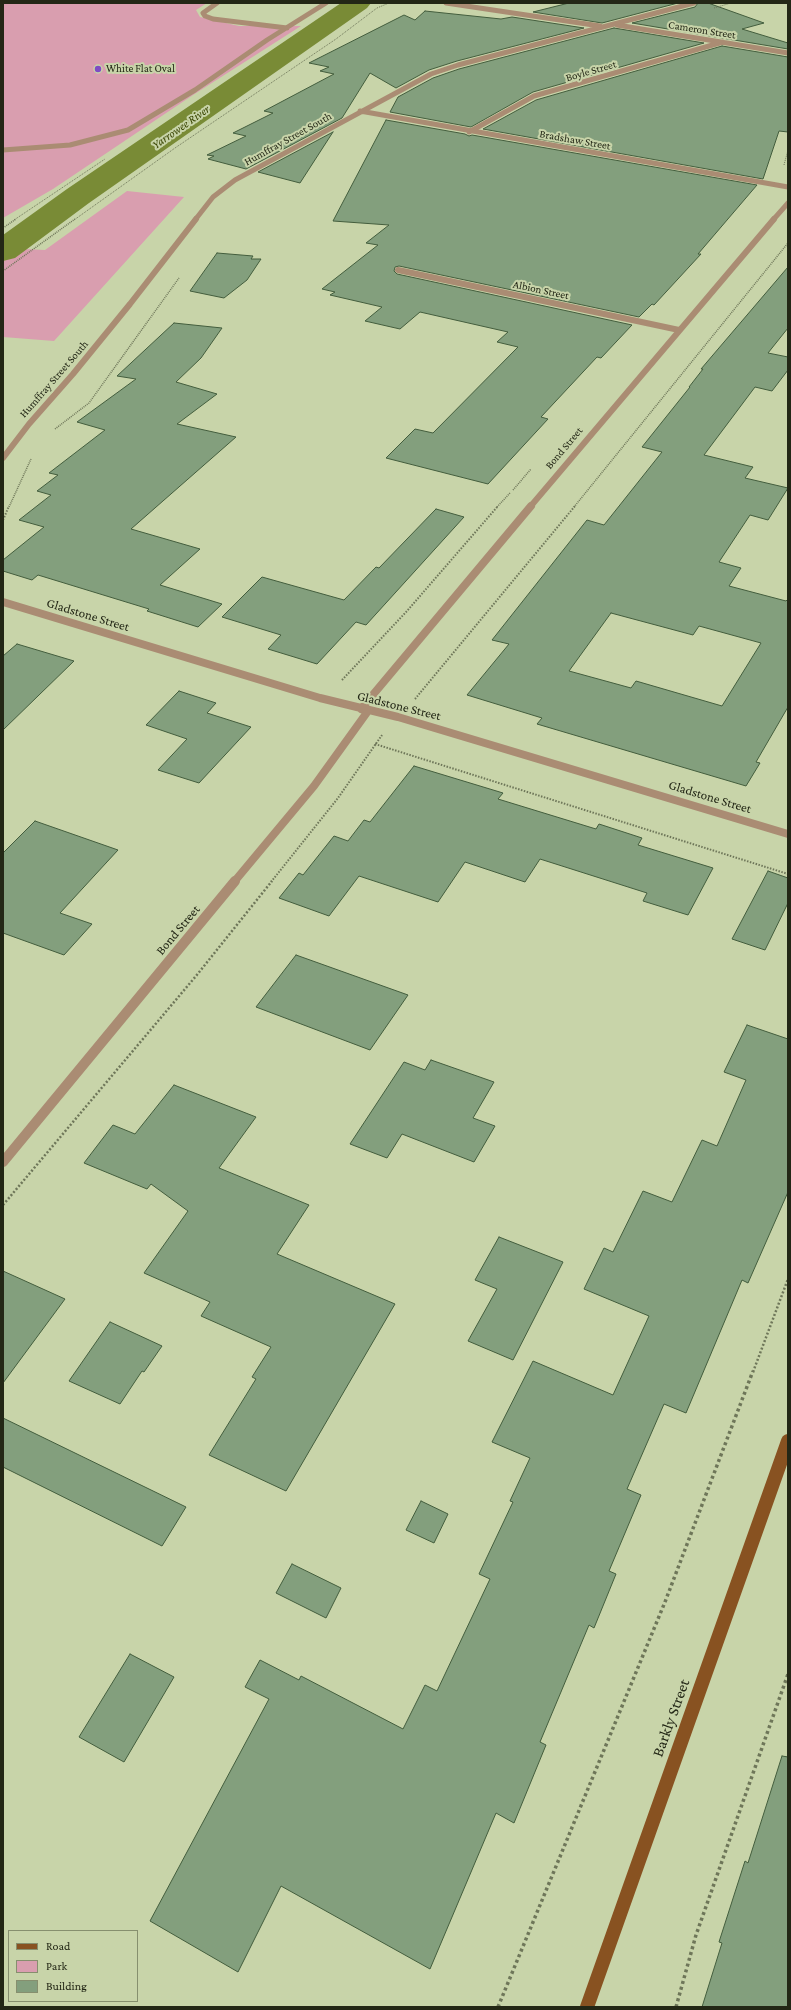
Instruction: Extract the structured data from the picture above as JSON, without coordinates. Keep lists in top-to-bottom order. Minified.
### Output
{"streets":{"main road":["Barkly Street"],"street":["Cameron Street","Boyle Street","Humffray Street South","Bradshaw Street","Albion Street","Bond Street","Gladstone Street"]},"crossings":[["Cameron Street","Boyle Street"],["Cameron Street","Humffray Street South"],["Boyle Street","Bradshaw Street"],["Humffray Street South","Bradshaw Street"],["Albion Street","Bond Street"],["Bond Street","Gladstone Street"]],"water":["Yarrowee River"],"places":["White Flat Oval"],"legend":["Road","Park","Building"]}
